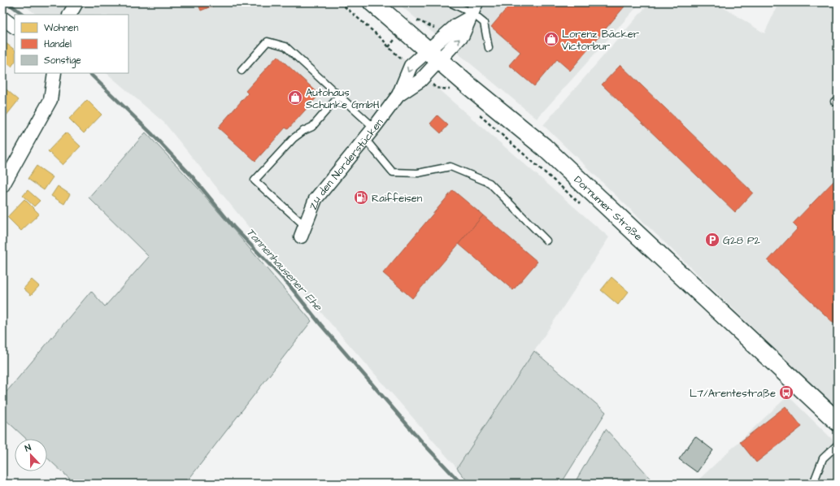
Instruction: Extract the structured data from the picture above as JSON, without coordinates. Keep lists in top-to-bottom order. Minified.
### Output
{"streets":{"main road":["Dornumer Straße"],"street":["Zu den Norderstücken"]},"crossings":[["Zu den Norderstücken","Dornumer Straße"]],"water":["Tannenhausener Ehe"],"places":{"shop":["Lorenz Bäcker Victorbur","Autohaus Schunke GmbH"],"fuel station":["Raiffeisen"],"parking":["G28 P2"],"bus stop":["L7/Arentestraße"]},"legend":["Wohnen","Handel","Sonstige"],"north":"top"}
